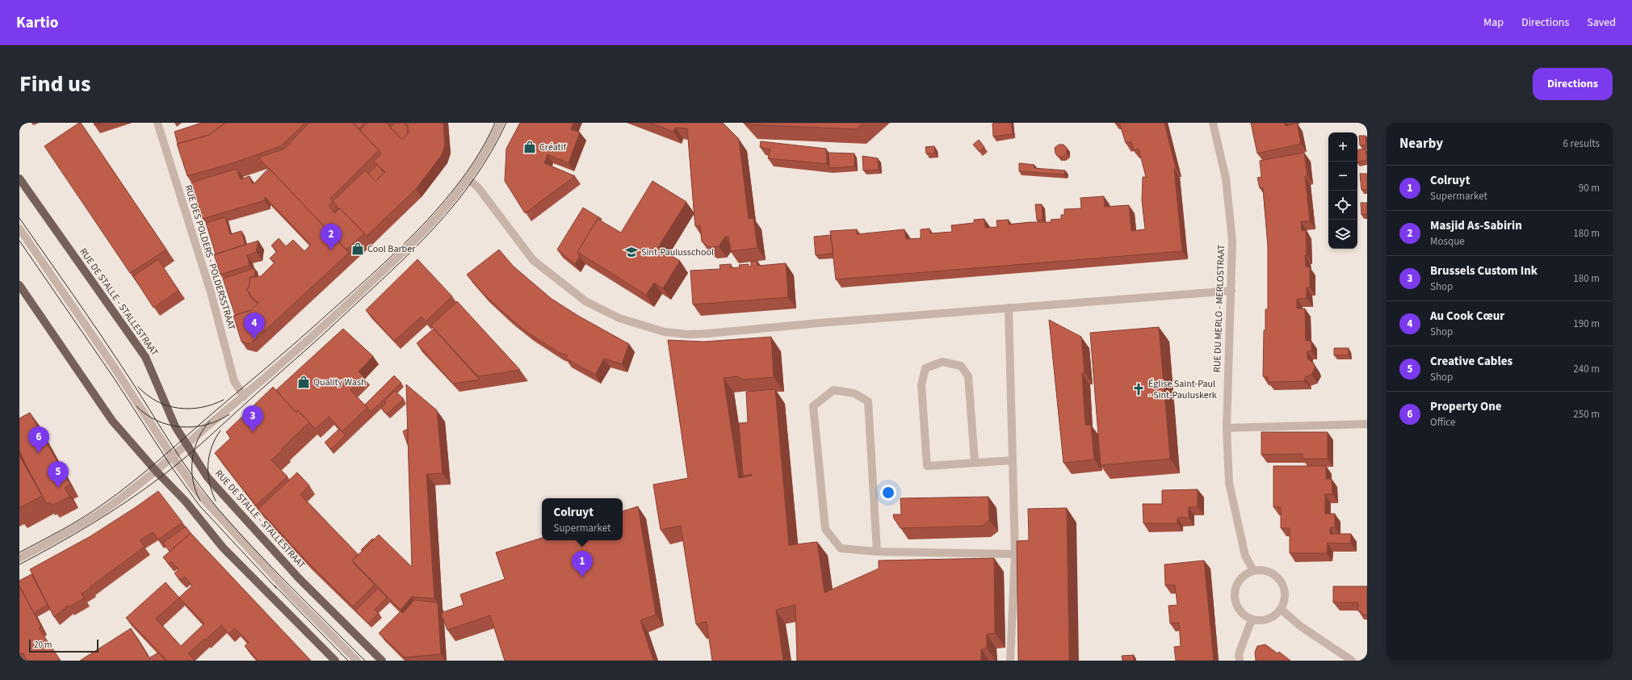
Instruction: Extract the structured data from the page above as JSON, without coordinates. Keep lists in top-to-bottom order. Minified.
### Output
{"streets":{"main road":["RUE DE STALLE - STALLESTRAAT"],"street":["RUE DES POLDERS - POLDERSSTRAAT","RUE DU MERLO - MERLOSTRAAT"]},"places":{"shop":["Créatif","Cool Barber","Quality Wash"],"school or university":["Sint-Paulusschool"],"church":["Église Saint-Paul - Sint-Pauluskerk"]},"scale_bar":"20 m","page":{"header":"Kartio","nav":["Map","Directions","Saved"],"title":"Find us","buttons":"Directions","heading":["Nearby","6 results"],"map_buttons":["+","−"],"list":[{"mark":"1","name":"Colruyt","note":"Supermarket","value":"90 m"},{"mark":"2","name":"Masjid As-Sabirin","note":"Mosque","value":"180 m"},{"mark":"3","name":"Brussels Custom Ink","note":"Shop","value":"180 m"},{"mark":"4","name":"Au Cook Cœur","note":"Shop","value":"190 m"},{"mark":"5","name":"Creative Cables","note":"Shop","value":"240 m"},{"mark":"6","name":"Property One","note":"Office","value":"250 m"}],"pins":["2","4","3","6","5","1"],"popup":["Colruyt","Supermarket"],"scale":"20 m"}}
